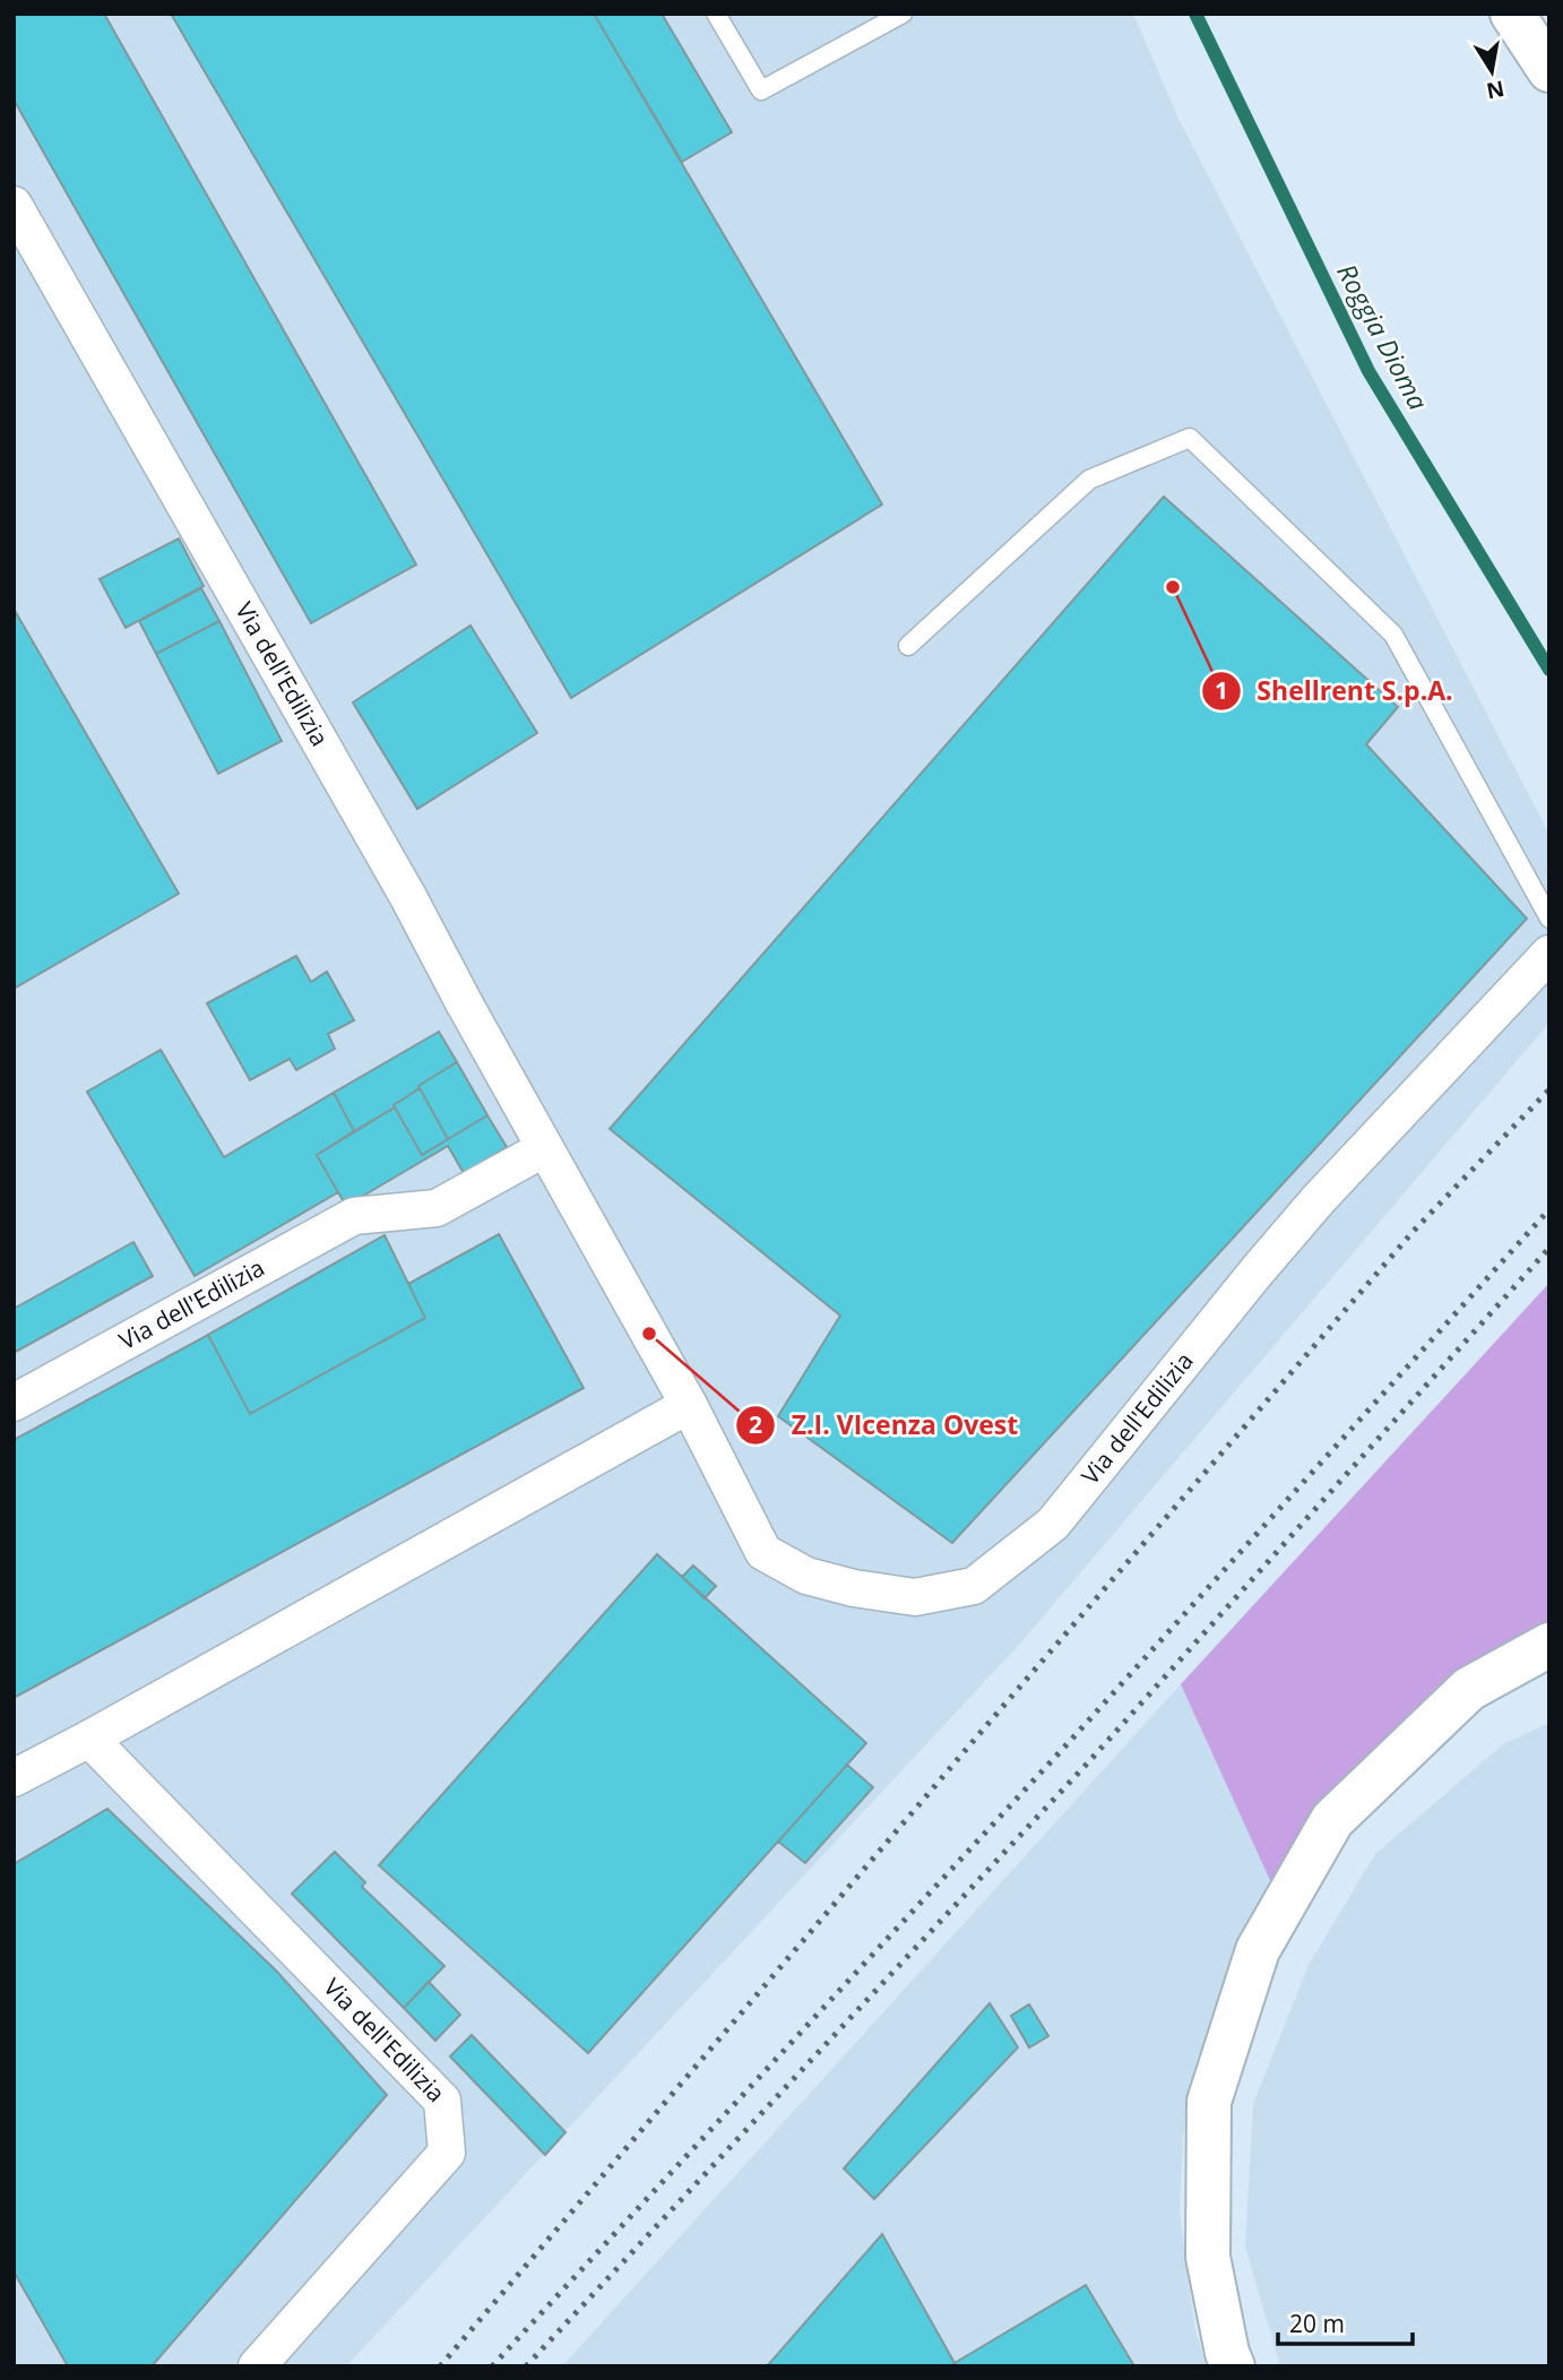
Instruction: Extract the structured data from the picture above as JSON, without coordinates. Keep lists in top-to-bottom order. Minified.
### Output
{"streets":{"street":["Via dell'Edilizia"]},"water":["Roggia Dioma"],"places":["Shellrent S.p.A.","Z.I. VIcenza Ovest"],"scale_bar":"20 m","north":"bottom"}
